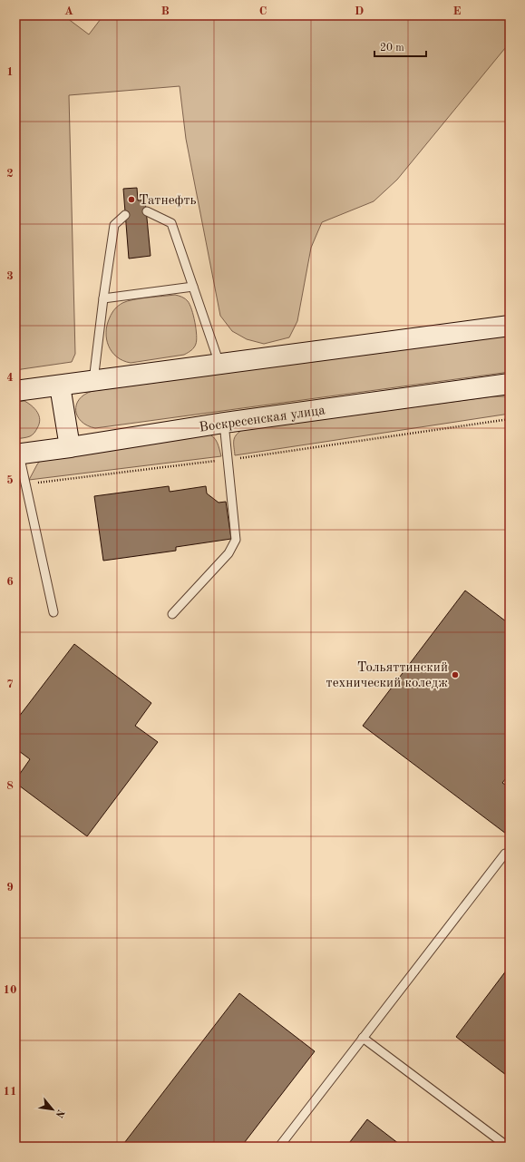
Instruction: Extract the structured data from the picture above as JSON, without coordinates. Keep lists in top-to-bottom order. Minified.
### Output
{"streets":{"main road":["Воскресенская улица"]},"places":["Татнефть","Тольяттинский технический коледж"],"scale_bar":"20 m","north":"bottom right","grid":{"columns":["A","B","C","D","E"],"rows":["1","2","3","4","5","6","7","8","9","10","11"]}}
